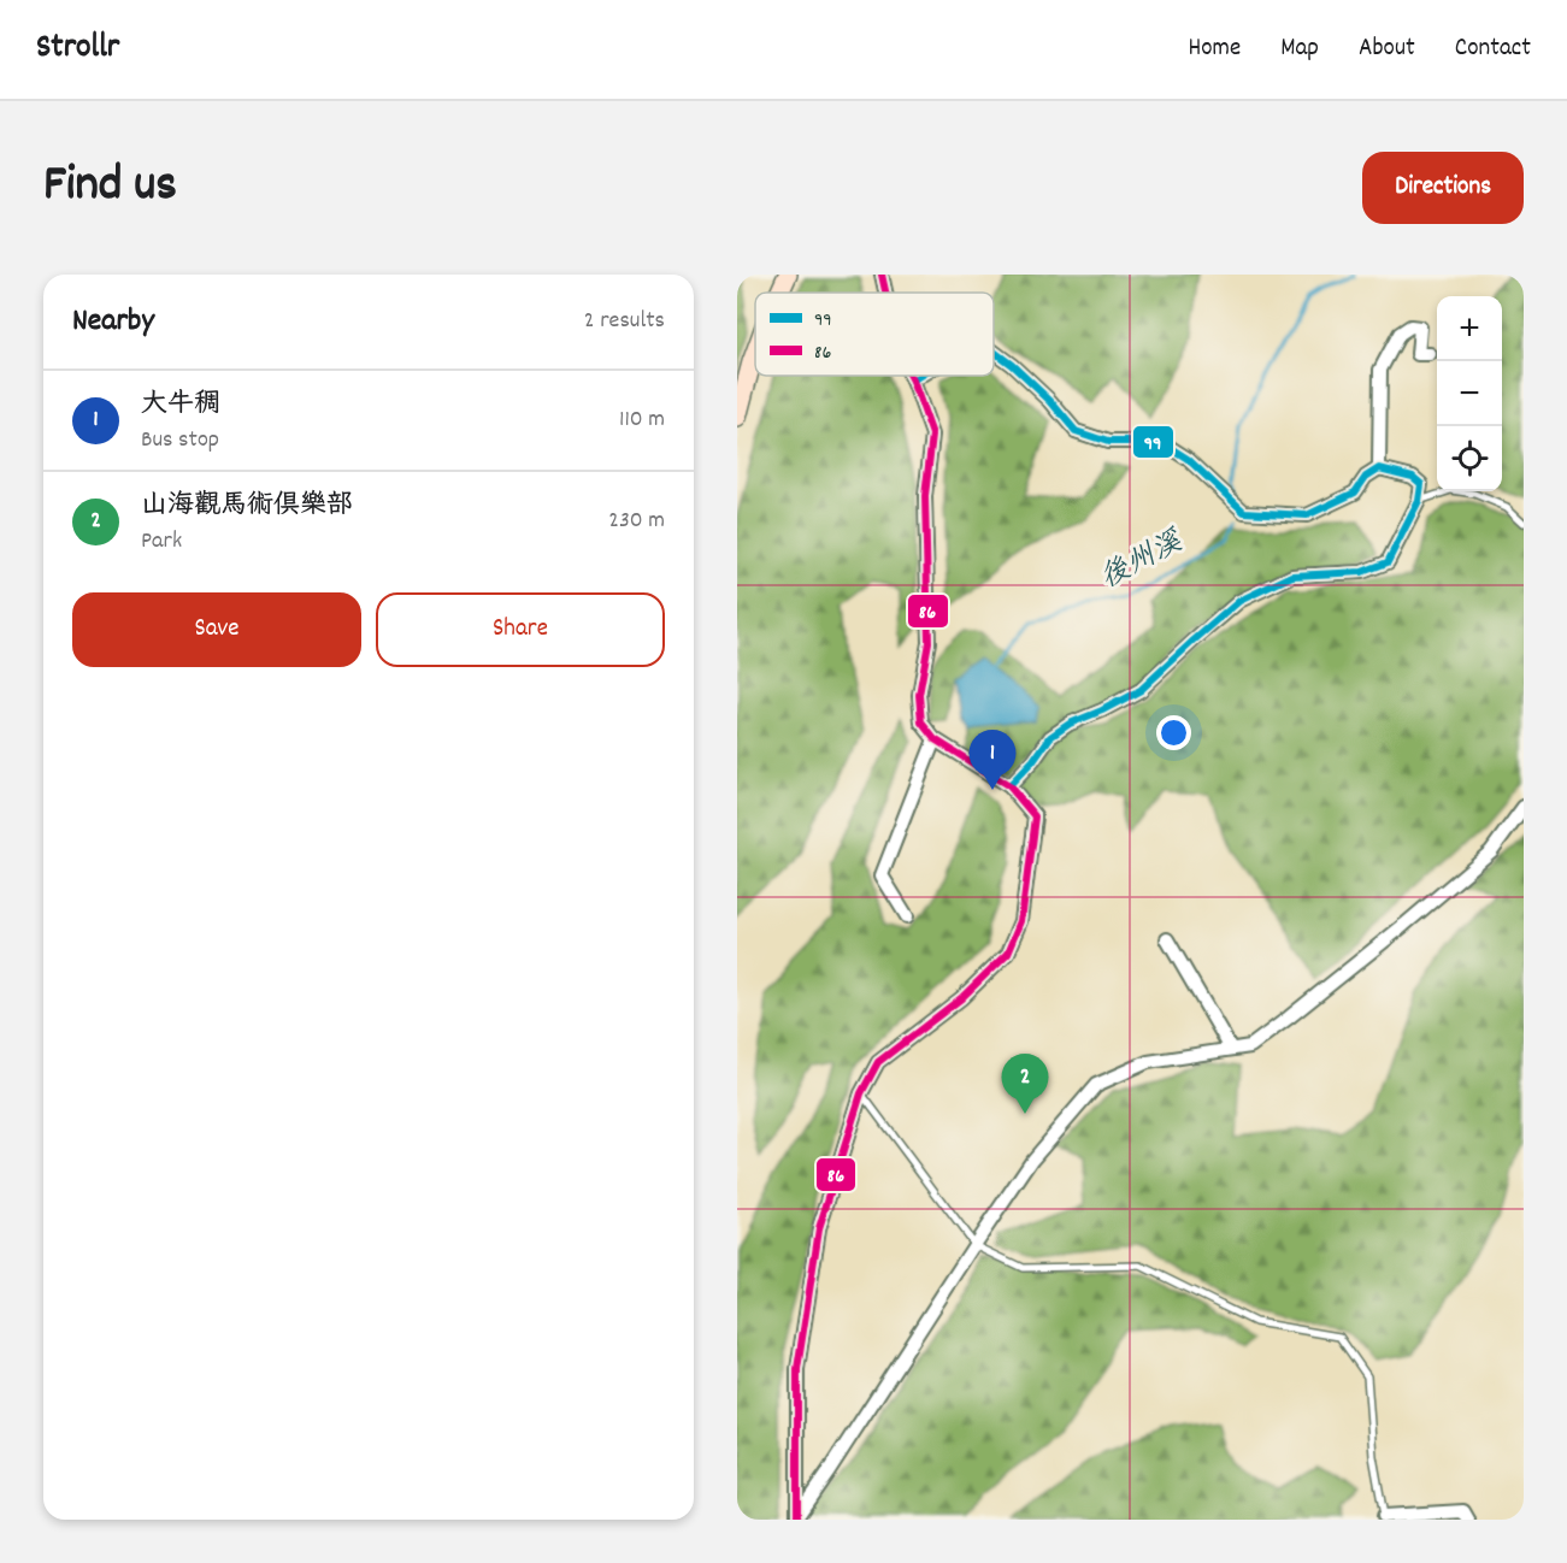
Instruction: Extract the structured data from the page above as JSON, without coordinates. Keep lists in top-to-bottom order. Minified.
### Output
{"water":["後州溪"],"lines":["transit line 86","transit line 99"],"legend":["99","86"],"page":{"header":"Strollr","nav":["Home","Map","About","Contact"],"title":"Find us","buttons":["Directions",["Save","Share"]],"heading":["Nearby","2 results"],"map_buttons":["+","−"],"list":[{"mark":"1","name":"大牛稠","note":"Bus stop","value":"110 m"},{"mark":"2","name":"山海觀馬術俱樂部","note":"Park","value":"230 m"}],"pins":["1","2"]}}
